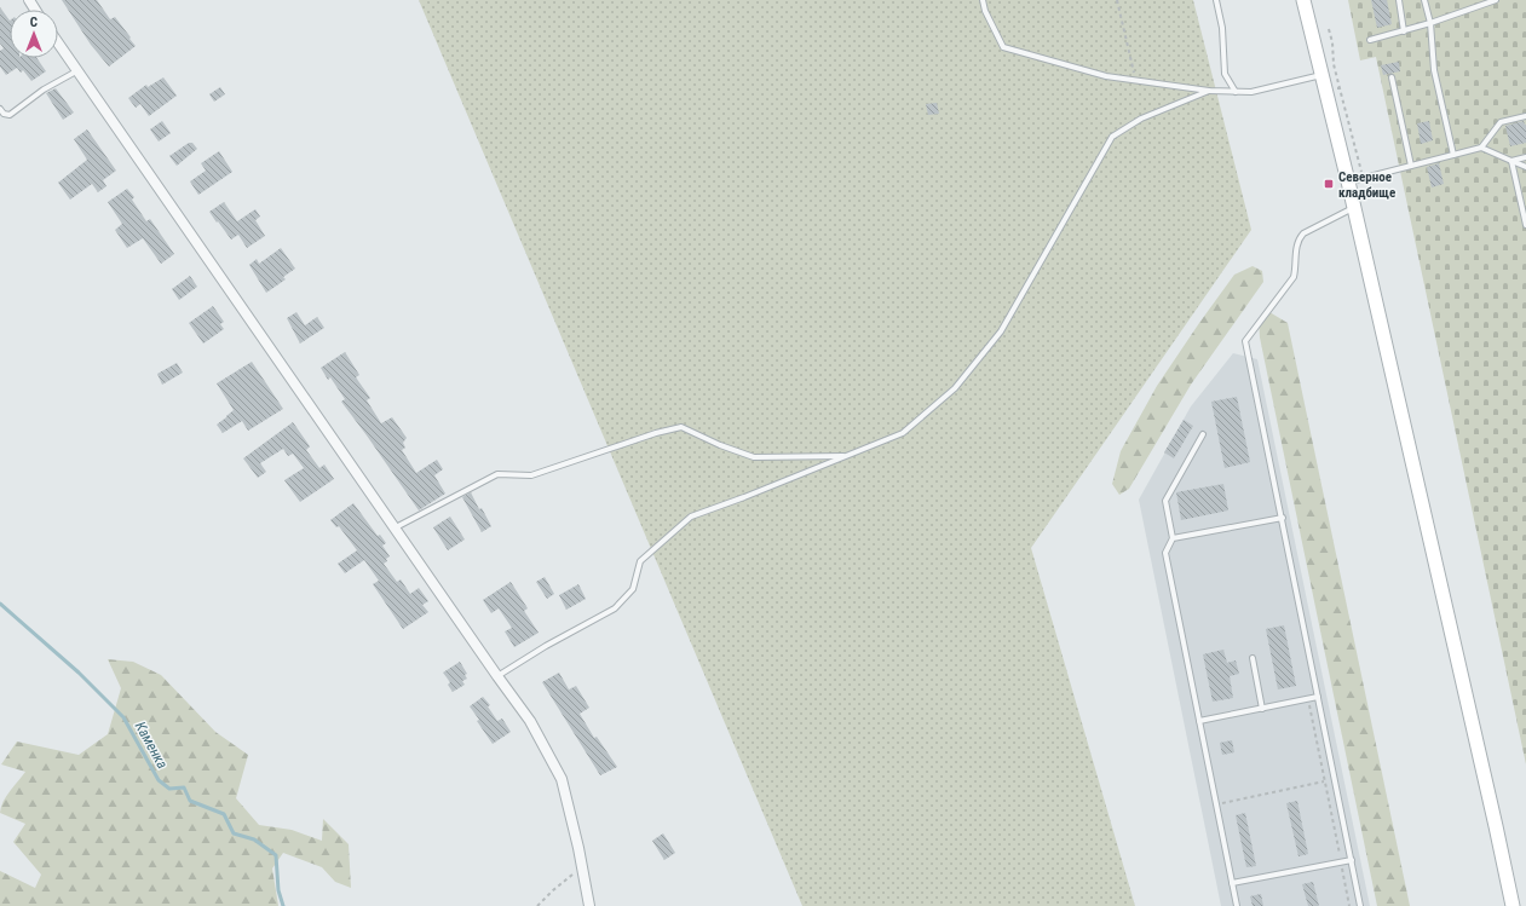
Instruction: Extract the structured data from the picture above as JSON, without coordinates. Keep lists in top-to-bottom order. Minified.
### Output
{"water":["Каменка"],"places":{"transit":["Северное кладбище"]},"north":"top"}
